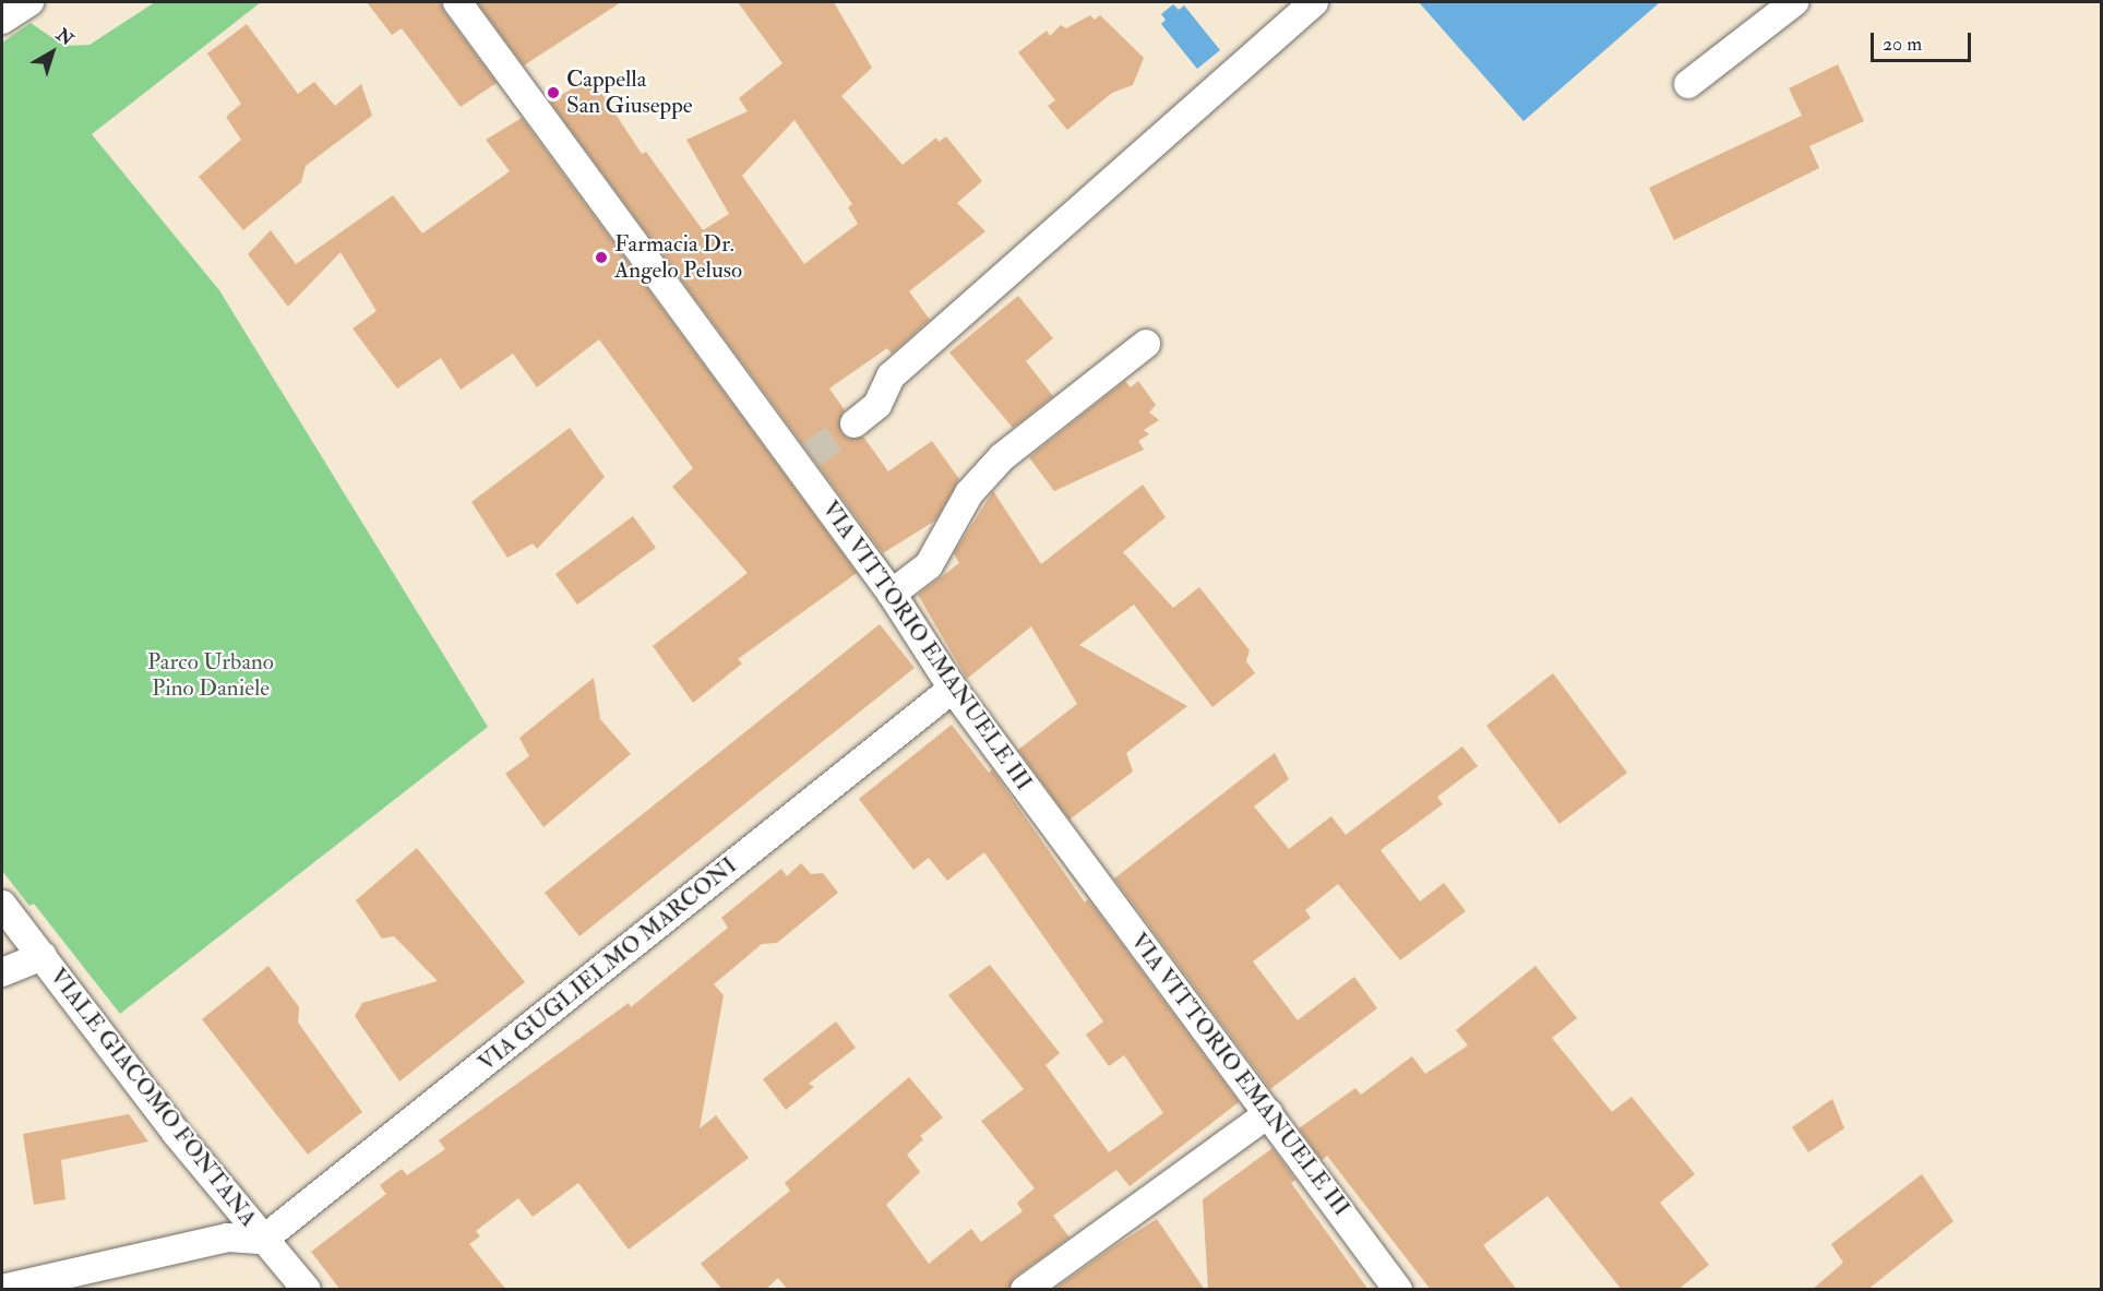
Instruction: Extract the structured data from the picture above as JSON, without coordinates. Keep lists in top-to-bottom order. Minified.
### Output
{"streets":{"street":["VIA VITTORIO EMANUELE III","VIA GUGLIELMO MARCONI","VIALE GIACOMO FONTANA"]},"crossings":[["VIA VITTORIO EMANUELE III","VIA GUGLIELMO MARCONI"],["VIA GUGLIELMO MARCONI","VIALE GIACOMO FONTANA"]],"parks":["Parco Urbano Pino Daniele"],"places":["Cappella San Giuseppe","Farmacia Dr. Angelo Peluso"],"scale_bar":"20 m","north":"top right"}
